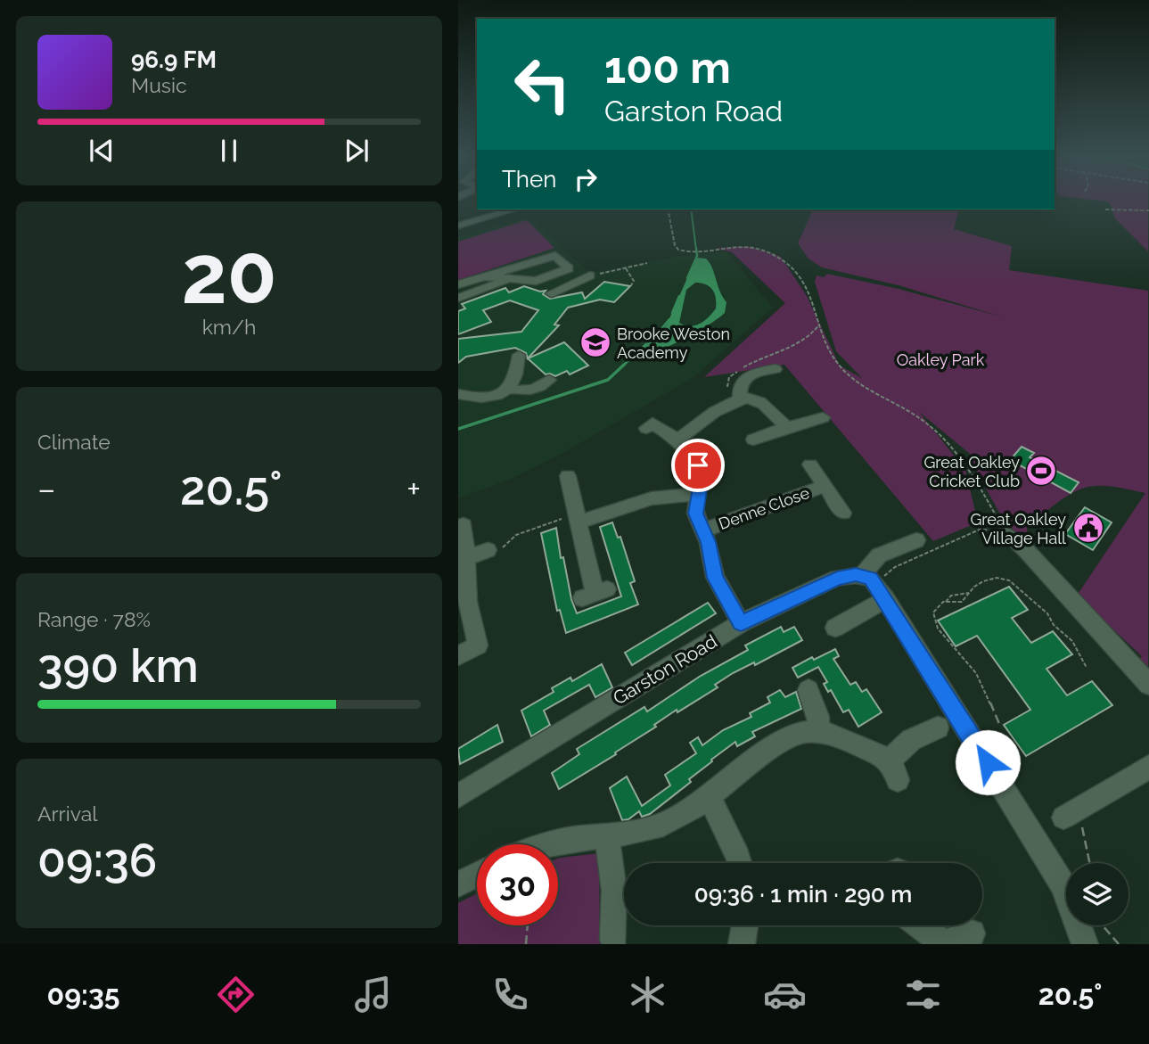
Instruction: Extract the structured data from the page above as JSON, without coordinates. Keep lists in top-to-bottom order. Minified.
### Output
{"streets":{"street":["Denne Close","Garston Road"]},"parks":["Oakley Park"],"places":{"school or university":["Brooke Weston Academy"],"sports":["Great Oakley Cricket Club"],"public building":["Great Oakley Village Hall"]},"page":{"turn":["100 m","Garston Road"],"song":["96.9 FM","Music"],"then":"Then","tile":[["20","km/h"],"Climate",["Range · 78%","390 km"],["Arrival","09:36"]],"heat":["−","20.5°","+"],"limit":"30","trip":"09:36 · 1 min · 290 m","tabs":["09:35","20.5°"]}}
